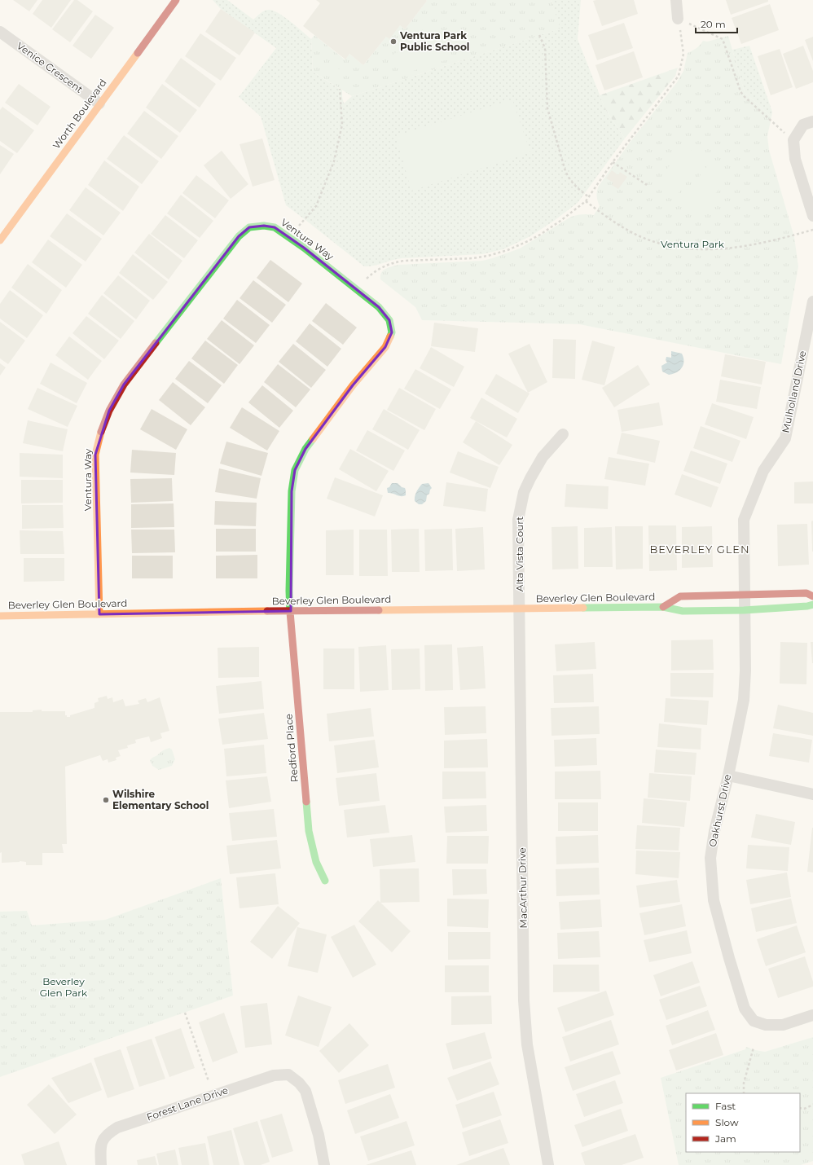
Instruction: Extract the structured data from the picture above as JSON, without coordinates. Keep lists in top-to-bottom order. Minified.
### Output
{"streets":{"street":["Venice Crescent","Worth Boulevard","Ventura Way","Mulholland Drive","Alta Vista Court","Beverley Glen Boulevard","Redford Place","Oakhurst Drive","MacArthur Drive","Forest Lane Drive"]},"crossings":[["Venice Crescent","Worth Boulevard"],["Ventura Way","Beverley Glen Boulevard"],["Ventura Way","Redford Place"],["Mulholland Drive","Beverley Glen Boulevard"],["Mulholland Drive","Oakhurst Drive"],["Alta Vista Court","Beverley Glen Boulevard"],["Alta Vista Court","MacArthur Drive"],["Beverley Glen Boulevard","Redford Place"],["Beverley Glen Boulevard","Oakhurst Drive"],["Beverley Glen Boulevard","MacArthur Drive"]],"districts":["BEVERLEY GLEN"],"parks":["Ventura Park","Beverley Glen Park"],"places":["Ventura Park Public School","Wilshire Elementary School"],"legend":["Fast","Slow","Jam"],"scale_bar":"20 m"}
